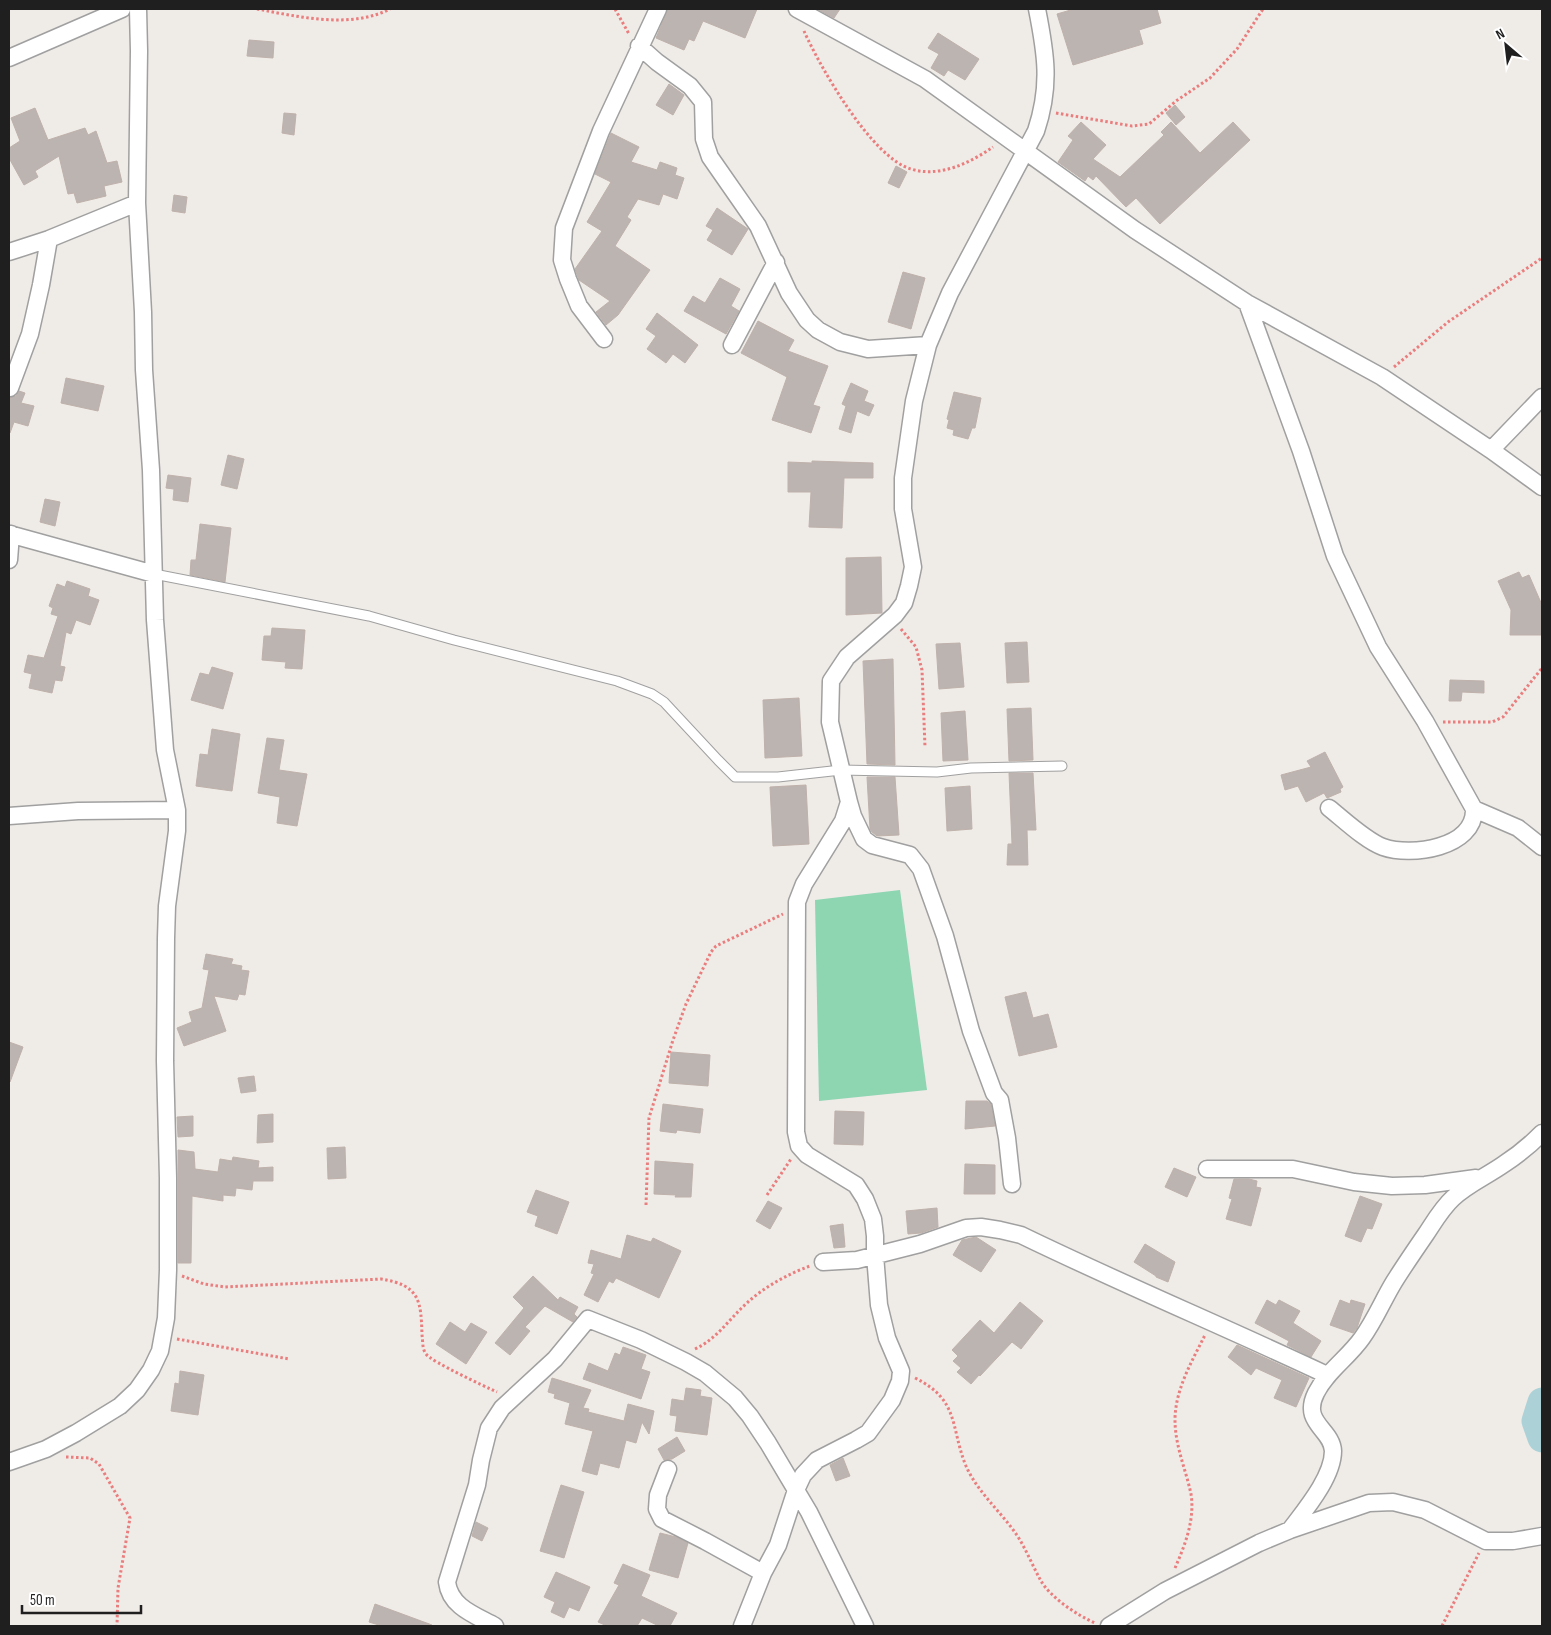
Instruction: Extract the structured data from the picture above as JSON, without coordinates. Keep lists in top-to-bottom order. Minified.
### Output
{"scale_bar":"50 m","north":"top left"}
